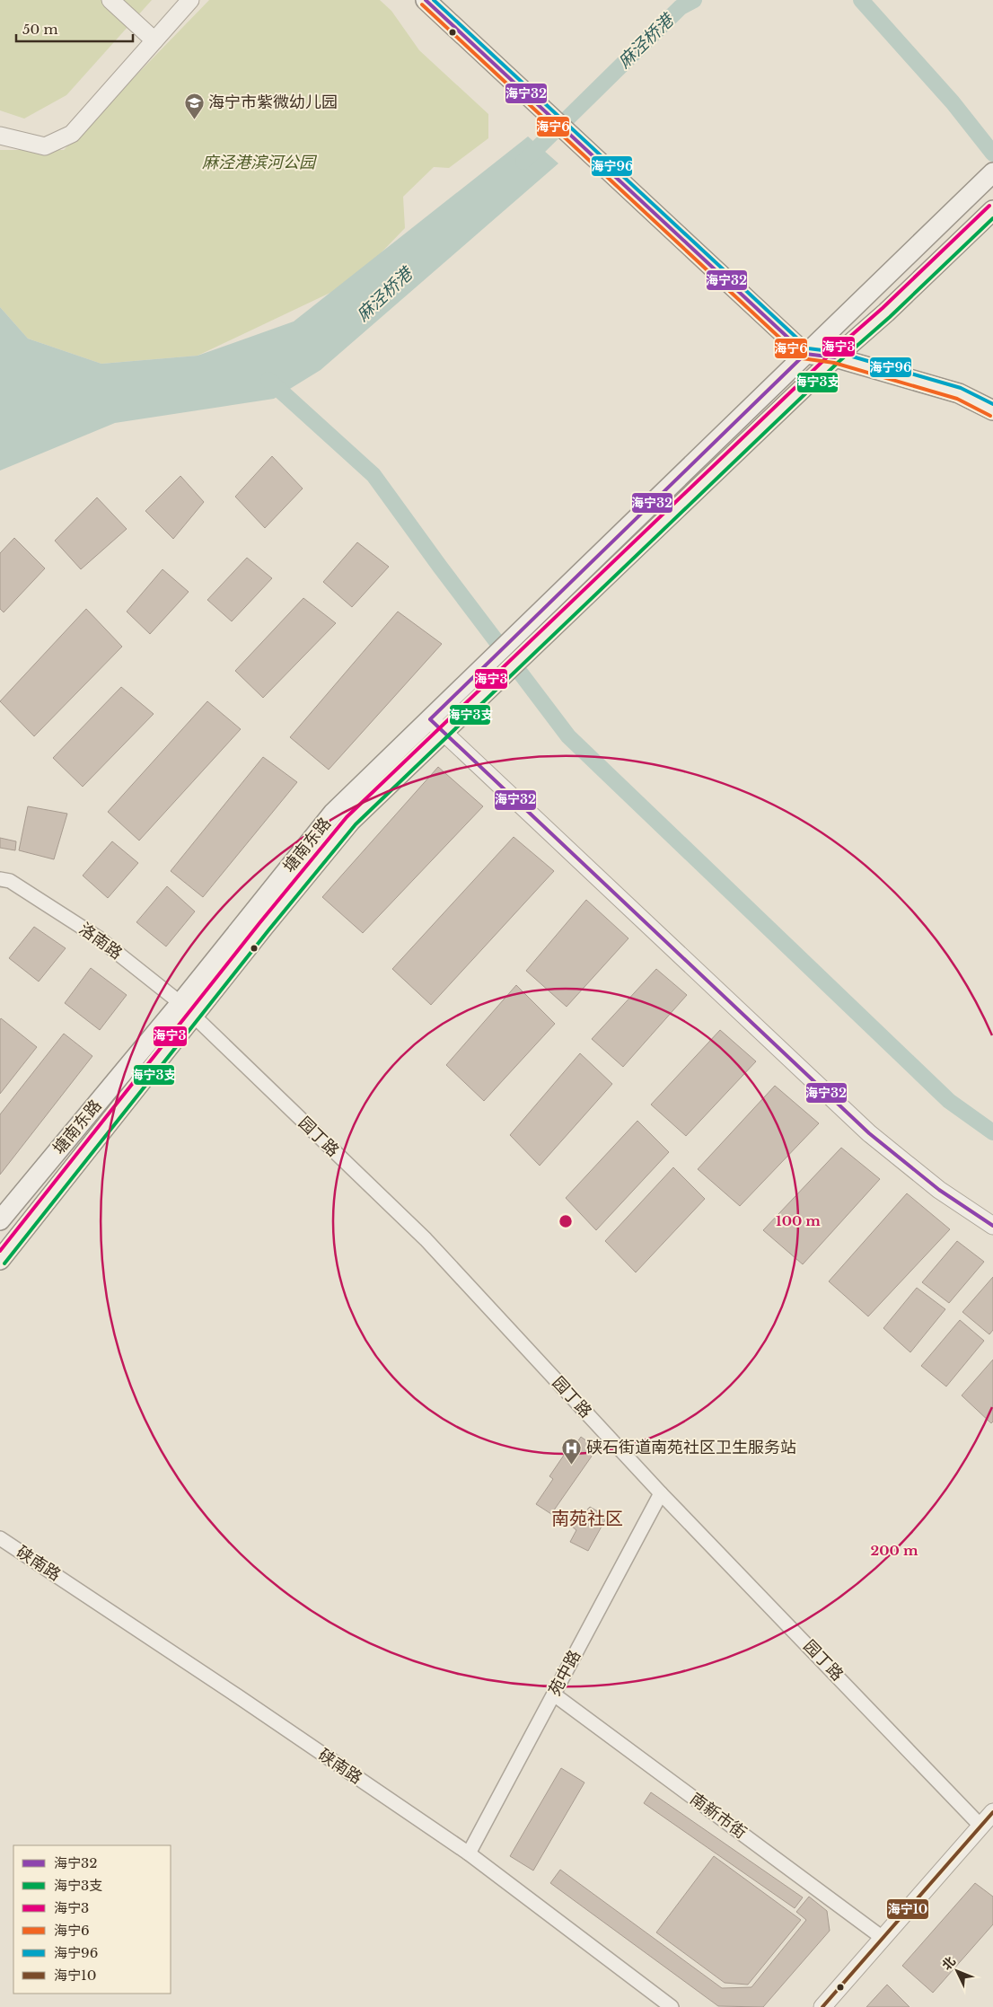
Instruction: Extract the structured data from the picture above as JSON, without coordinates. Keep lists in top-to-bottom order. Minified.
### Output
{"streets":{"main road":["塘南东路"],"street":["洛南路","园丁路","硖南路","苑中路","南新市街"]},"crossings":[["塘南东路","洛南路"],["塘南东路","园丁路"],["洛南路","园丁路"],["园丁路","苑中路"],["硖南路","苑中路"],["苑中路","南新市街"]],"districts":["南苑社区"],"water":["麻泾桥港"],"parks":["麻泾港滨河公园"],"places":{"school or university":["海宁市紫微幼儿园"],"hospital":["硖石街道南苑社区卫生服务站"]},"lines":["transit line 海宁32","transit line 海宁96","transit line 海宁6","transit line 海宁3","transit line 海宁3支","transit line 海宁10"],"legend":["海宁32","海宁3支","海宁3","海宁6","海宁96","海宁10"],"scale_bar":"50 m","north":"top left","rings":["100 m","200 m"]}
